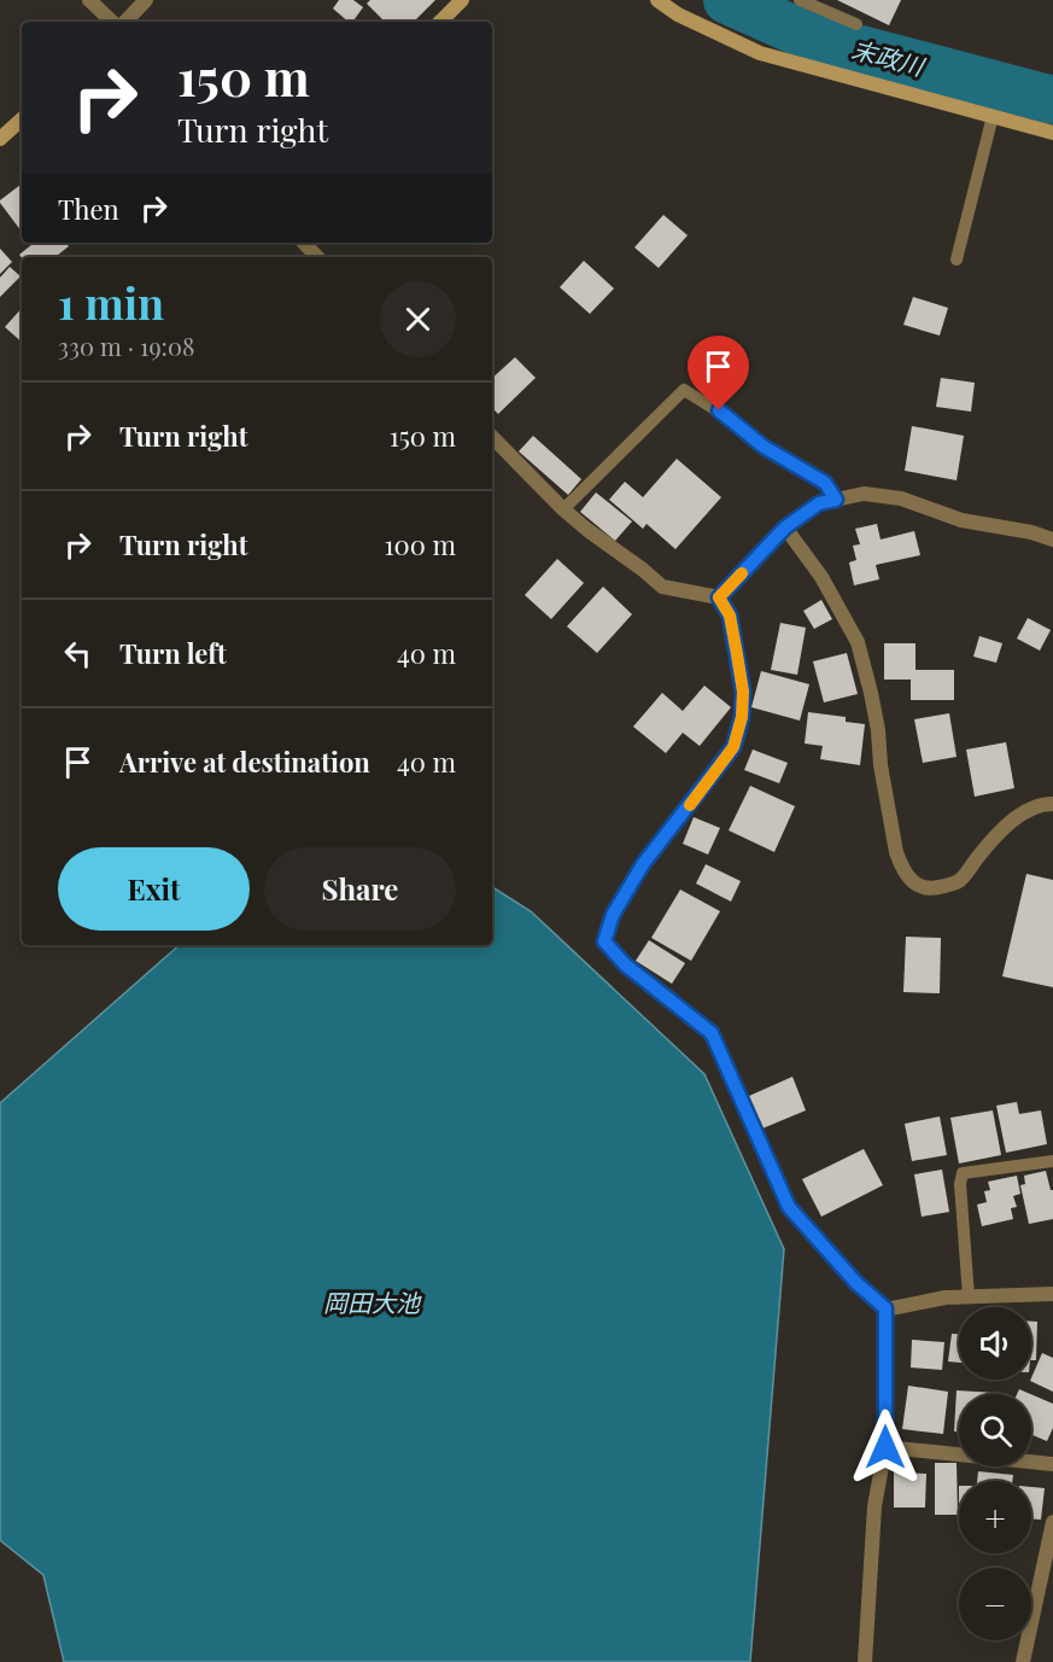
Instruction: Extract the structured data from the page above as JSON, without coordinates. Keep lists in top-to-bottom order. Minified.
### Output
{"water":["末政川","岡田大池"],"page":{"turn":["150 m","Turn right"],"then":"Then","heading":["1 min","330 m · 19:08"],"list":[{"name":"Turn right","value":"150 m"},{"name":"Turn right","value":"100 m"},{"name":"Turn left","value":"40 m"},{"name":"Arrive at destination","value":"40 m"}],"buttons":["Exit","Share"],"map_buttons":["+","−"]}}
